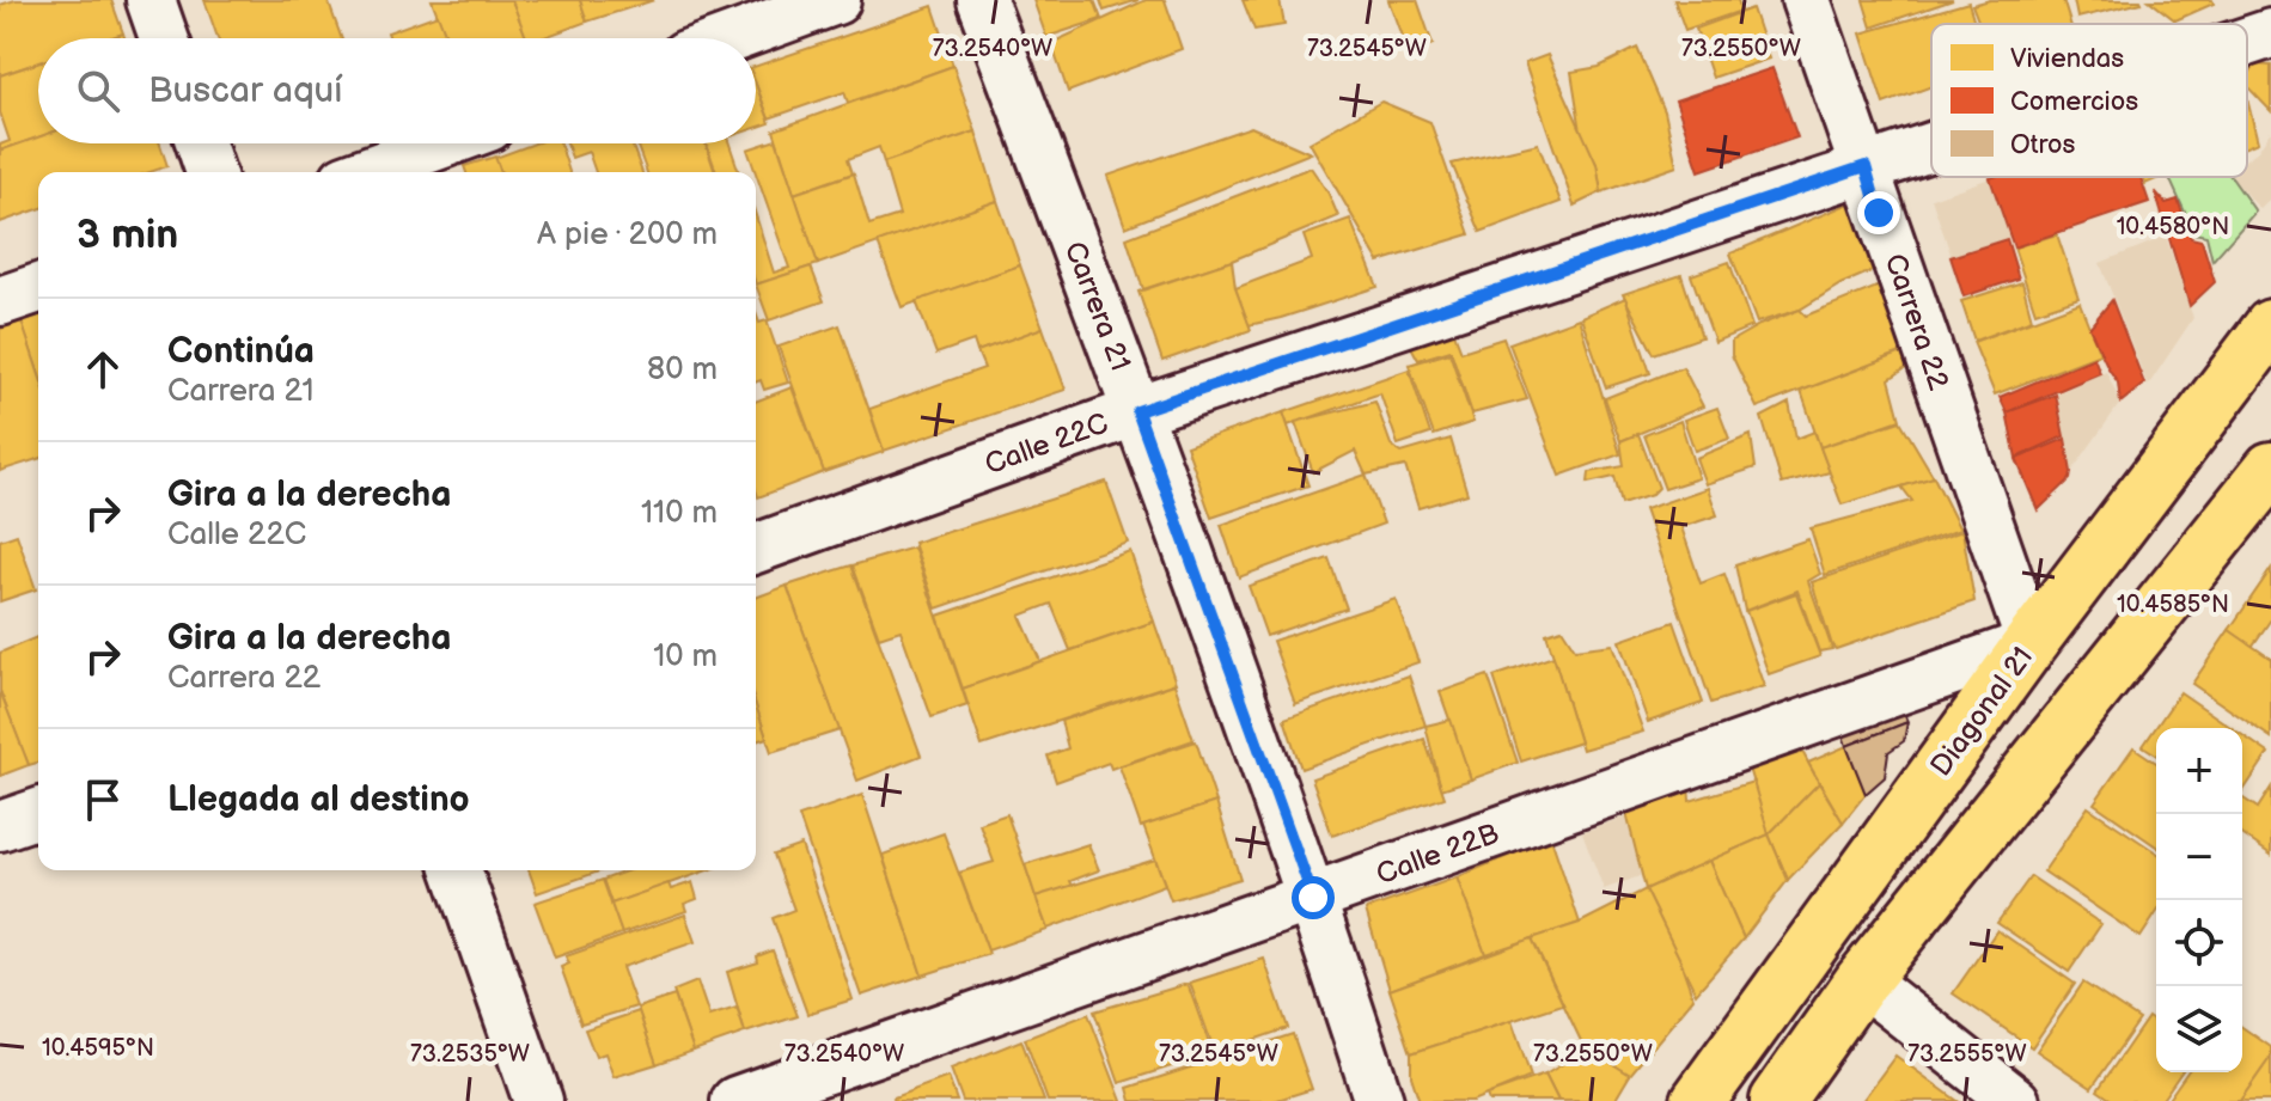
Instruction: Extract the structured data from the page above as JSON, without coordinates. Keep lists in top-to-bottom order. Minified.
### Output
{"streets":{"highway":["Diagonal 21"],"street":["Carrera 21","Carrera 22","Calle 22C","Calle 22B"]},"crossings":[["Carrera 21","Calle 22C"],["Carrera 21","Calle 22B"],["Carrera 22","Calle 22C"],["Carrera 22","Diagonal 21"],["Carrera 22","Calle 22B"],["Diagonal 21","Calle 22B"]],"legend":["Viviendas","Comercios","Otros"],"page":{"search":"Buscar aquí","heading":["3 min","A pie · 200 m"],"list":[["Continúa","Carrera 21","80 m"],["Gira a la derecha","Calle 22C","110 m"],["Gira a la derecha","Carrera 22","10 m"],"Llegada al destino"],"map_buttons":["+","−"]},"coordinates":["73.2540°W","73.2545°W","73.2550°W","10.4580°N","10.4585°N","10.4595°N","73.2535°W","73.2555°W"]}
